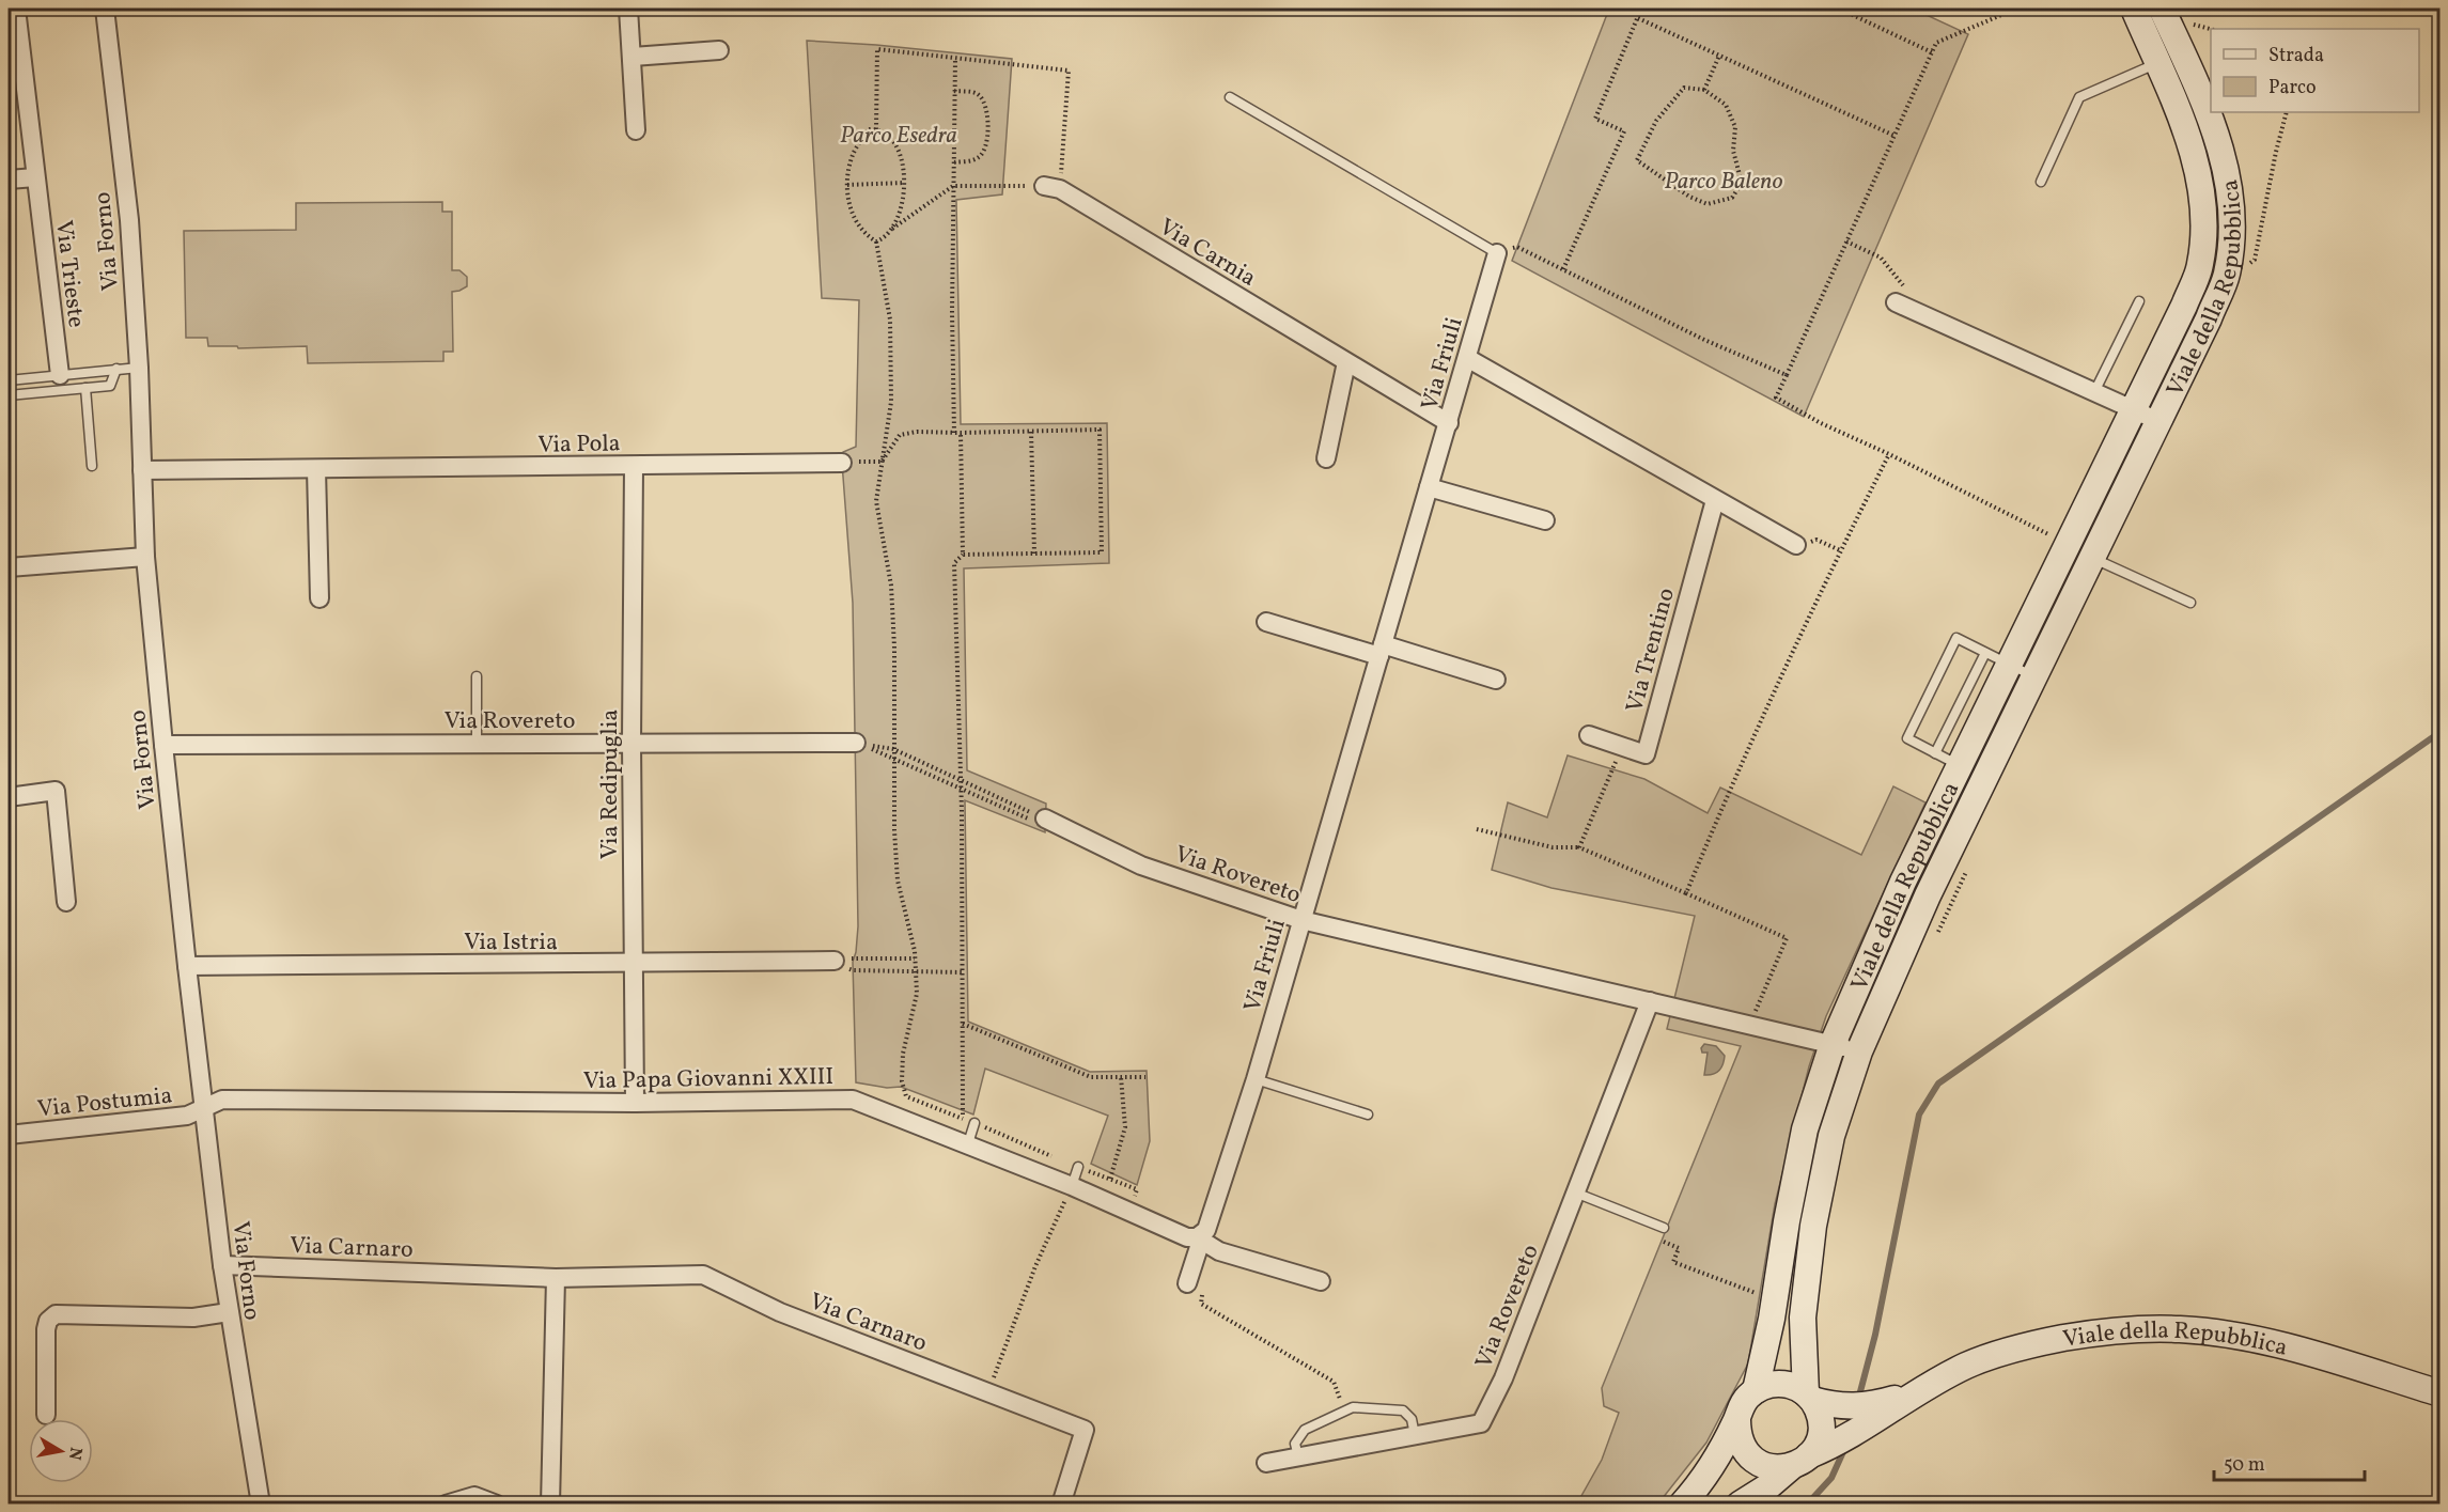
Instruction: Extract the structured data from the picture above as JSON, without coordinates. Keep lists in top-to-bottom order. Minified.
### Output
{"streets":{"street":["Via Forno","Via Carnia","Via Trieste","Viale della Repubblica","Via Friuli","Via Pola","Via Trentino","Via Rovereto","Via Redipuglia","Via Istria","Via Papa Giovanni XXIII","Via Postumia","Via Carnaro"]},"crossings":[["Via Forno","Via Pola"],["Via Forno","Via Rovereto"],["Via Forno","Via Istria"],["Via Forno","Via Papa Giovanni XXIII"],["Via Forno","Via Postumia"],["Via Forno","Via Carnaro"],["Via Carnia","Via Friuli"],["Viale della Repubblica","Via Rovereto"],["Via Friuli","Via Rovereto"],["Via Friuli","Via Papa Giovanni XXIII"],["Via Pola","Via Redipuglia"],["Via Rovereto","Via Redipuglia"],["Via Redipuglia","Via Istria"],["Via Redipuglia","Via Papa Giovanni XXIII"],["Via Papa Giovanni XXIII","Via Postumia"]],"parks":["Parco Esedra","Parco Baleno"],"legend":["Strada","Parco"],"scale_bar":"50 m","north":"right"}
